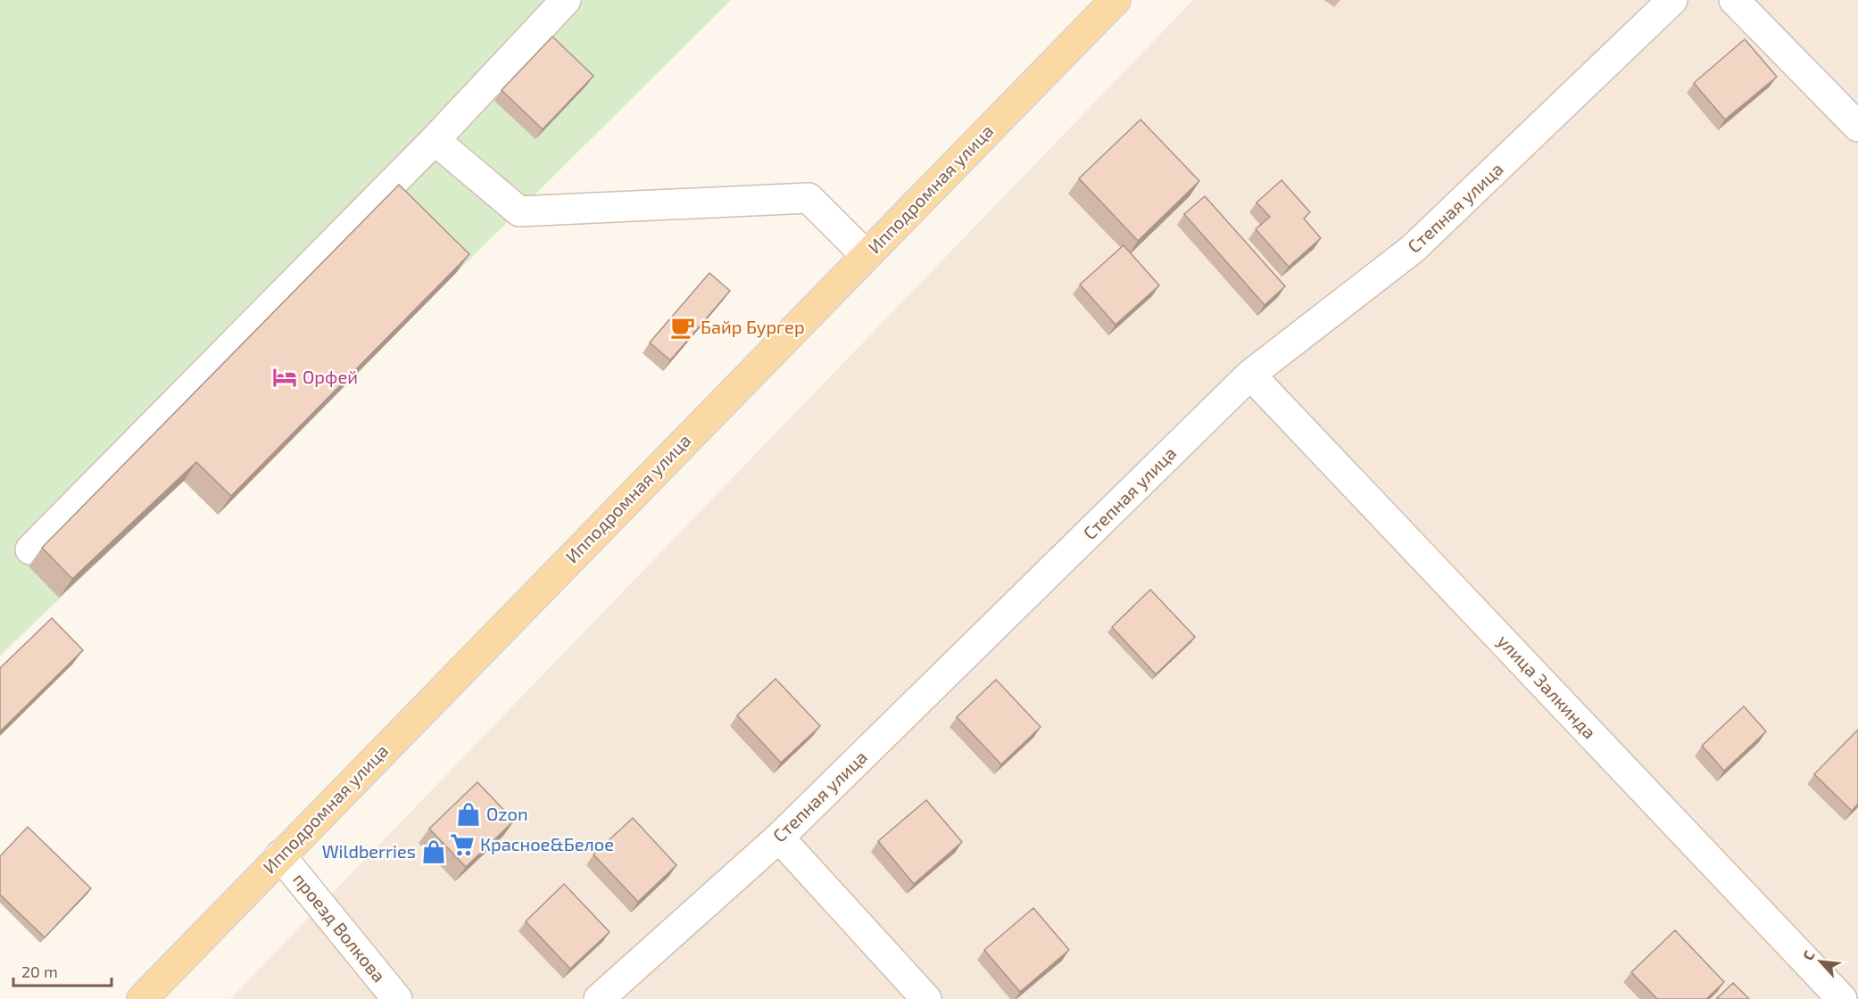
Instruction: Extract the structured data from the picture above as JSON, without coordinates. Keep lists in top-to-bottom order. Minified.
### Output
{"streets":{"main road":["Ипподромная улица"],"street":["Степная улица","улица Залкинда","проезд Волкова"]},"crossings":[["Ипподромная улица","проезд Волкова"],["Степная улица","улица Залкинда"]],"places":{"cafe":["Байр Бургер"],"hotel":["Орфей"],"shop":["Ozon","Wildberries"],"supermarket":["Красное&Белое"]},"scale_bar":"20 m","north":"top left"}
